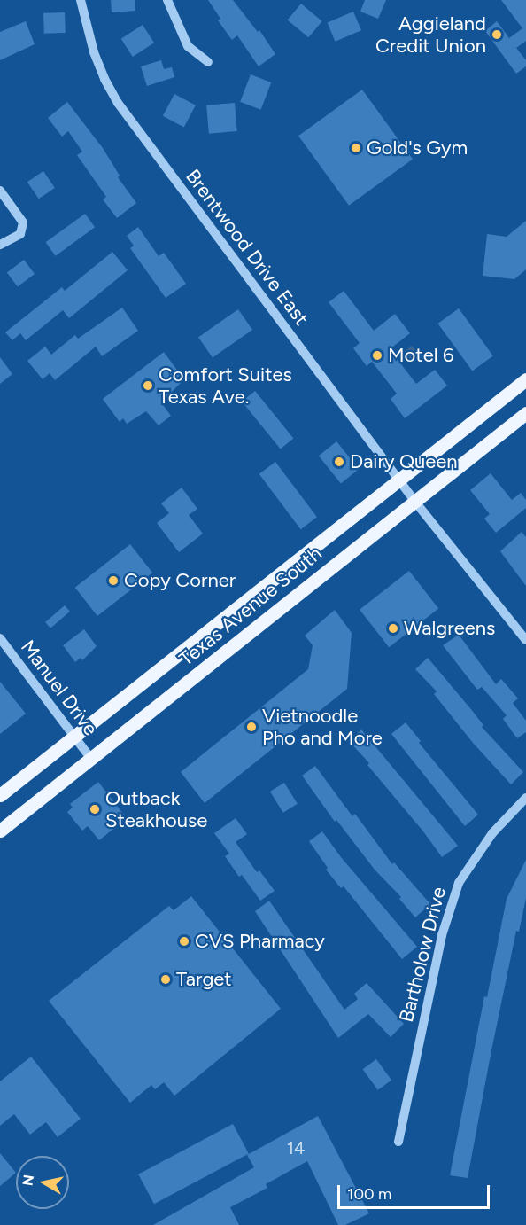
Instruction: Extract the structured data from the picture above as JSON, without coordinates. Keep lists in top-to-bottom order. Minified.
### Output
{"streets":{"main road":["Texas Avenue South"],"street":["Brentwood Drive East","Manuel Drive","Bartholow Drive"]},"crossings":[["Brentwood Drive East","Texas Avenue South"],["Texas Avenue South","Manuel Drive"]],"places":["Aggieland Credit Union","Gold's Gym","Motel 6","Comfort Suites Texas Ave.","Dairy Queen","Copy Corner","Walgreens","Vietnoodle Pho and More","Outback Steakhouse","CVS Pharmacy","Target"],"house_numbers":["14"],"scale_bar":"100 m","north":"left"}
